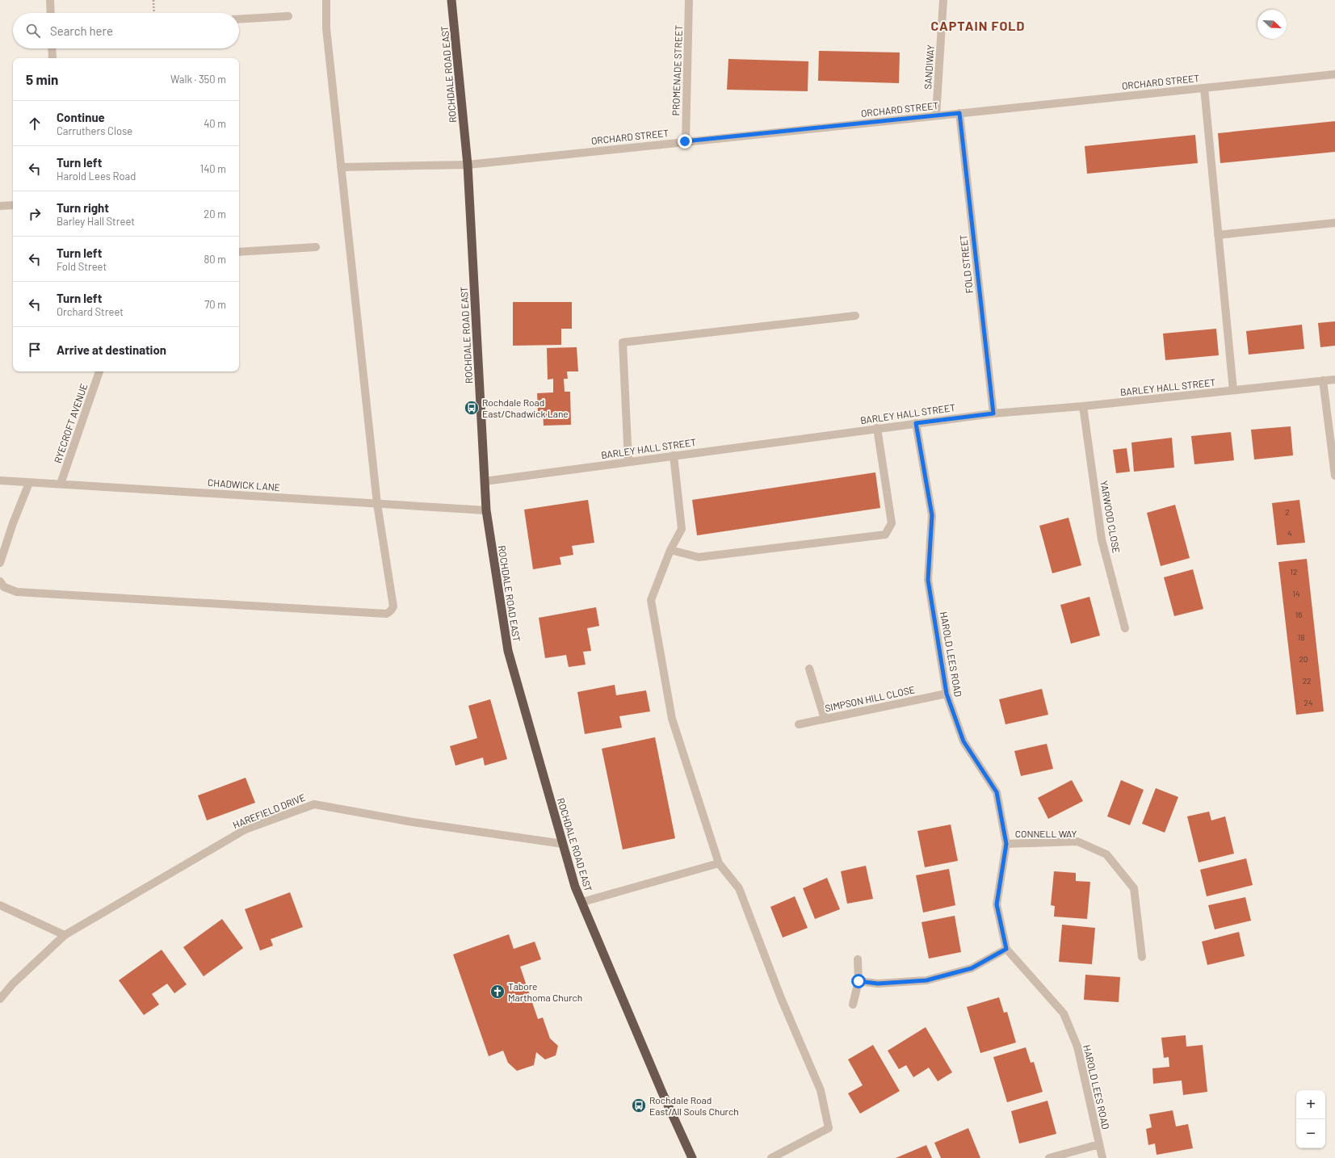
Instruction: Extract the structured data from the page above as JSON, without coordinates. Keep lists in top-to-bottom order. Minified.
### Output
{"streets":{"highway":["ROCHDALE ROAD EAST"],"street":["SANDIWAY","PROMENADE STREET","ORCHARD STREET","FOLD STREET","BARLEY HALL STREET","RYECROFT AVENUE","CHADWICK LANE","YARWOOD CLOSE","HAROLD LEES ROAD","SIMPSON HILL CLOSE","HAREFIELD DRIVE","CONNELL WAY"]},"crossings":[["SANDIWAY","ORCHARD STREET"],["PROMENADE STREET","ORCHARD STREET"],["ROCHDALE ROAD EAST","ORCHARD STREET"],["ROCHDALE ROAD EAST","BARLEY HALL STREET"],["ROCHDALE ROAD EAST","CHADWICK LANE"],["ROCHDALE ROAD EAST","HAREFIELD DRIVE"],["ORCHARD STREET","FOLD STREET"],["FOLD STREET","BARLEY HALL STREET"],["BARLEY HALL STREET","YARWOOD CLOSE"],["BARLEY HALL STREET","HAROLD LEES ROAD"],["RYECROFT AVENUE","CHADWICK LANE"],["HAROLD LEES ROAD","SIMPSON HILL CLOSE"],["HAROLD LEES ROAD","CONNELL WAY"]],"districts":["CAPTAIN FOLD"],"places":{"bus stop":["Rochdale Road East/Chadwick Lane","Rochdale Road East/All Souls Church"],"church":["Tabore Marthoma Church"]},"house_numbers":["2","4","12","14","16","18","20","22","24"],"north":"bottom right","page":{"search":"Search here","heading":["5 min","Walk · 350 m"],"list":[["Continue","Carruthers Close","40 m"],["Turn left","Harold Lees Road","140 m"],["Turn right","Barley Hall Street","20 m"],["Turn left","Fold Street","80 m"],["Turn left","Orchard Street","70 m"],"Arrive at destination"],"map_buttons":["+","−"]}}
